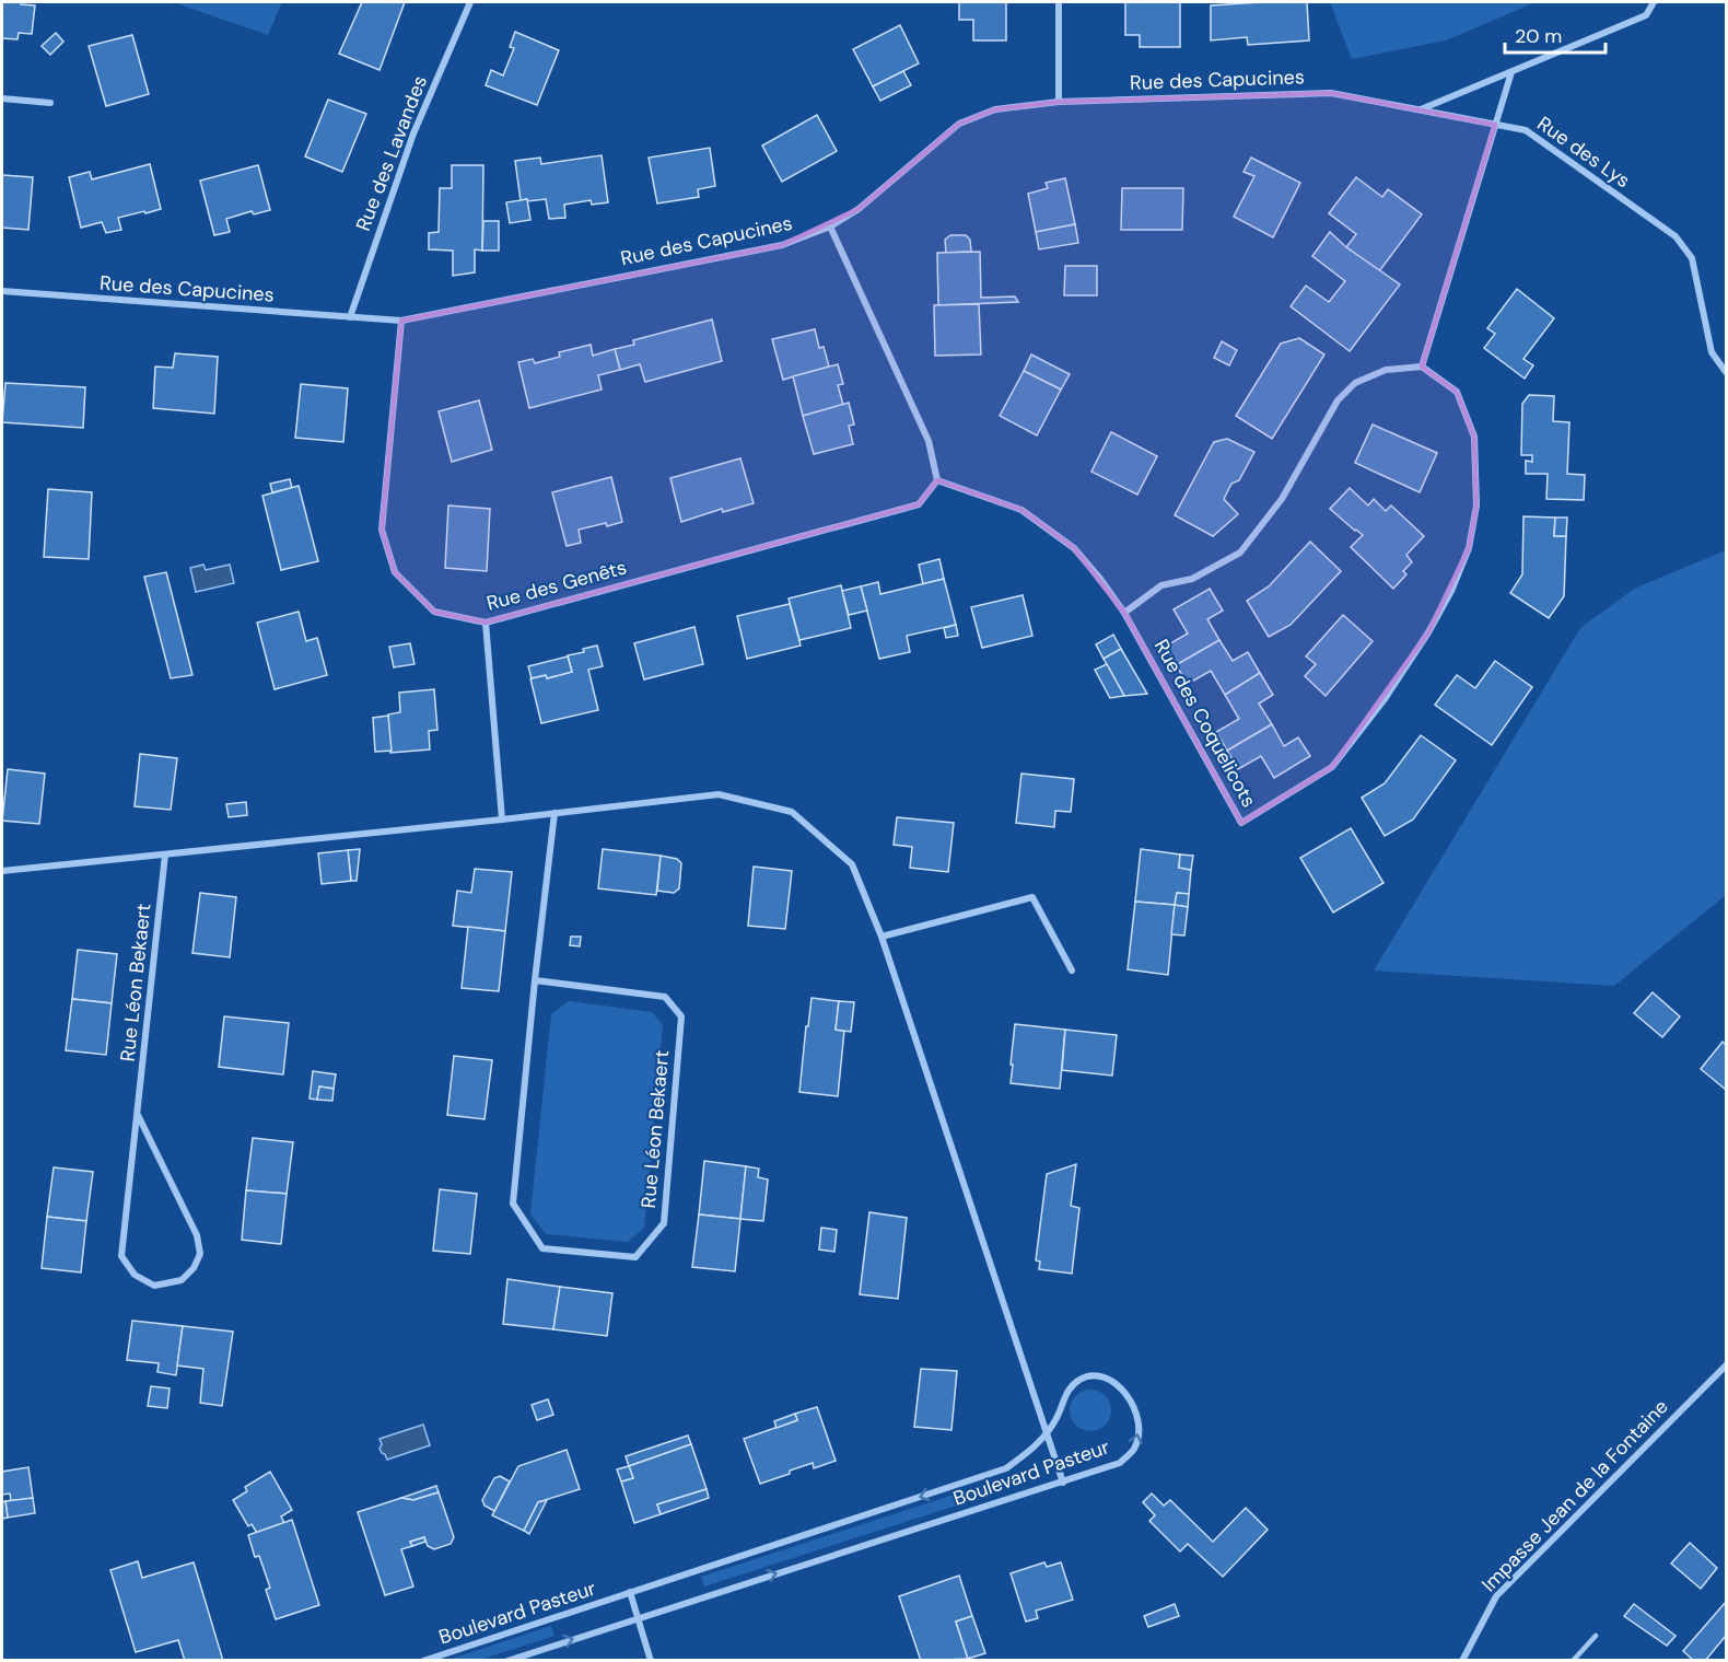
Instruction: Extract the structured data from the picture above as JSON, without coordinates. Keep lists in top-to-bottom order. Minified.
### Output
{"streets":{"street":["Rue des Capucines","Rue des Lys","Rue des Lavandes","Rue des Genêts","Rue des Coquelicots","Rue Léon Bekaert","Boulevard Pasteur","Impasse Jean de la Fontaine"]},"crossings":[["Rue des Capucines","Rue des Lys"],["Rue des Capucines","Rue des Lavandes"],["Rue des Capucines","Rue des Genêts"]],"scale_bar":"20 m"}
